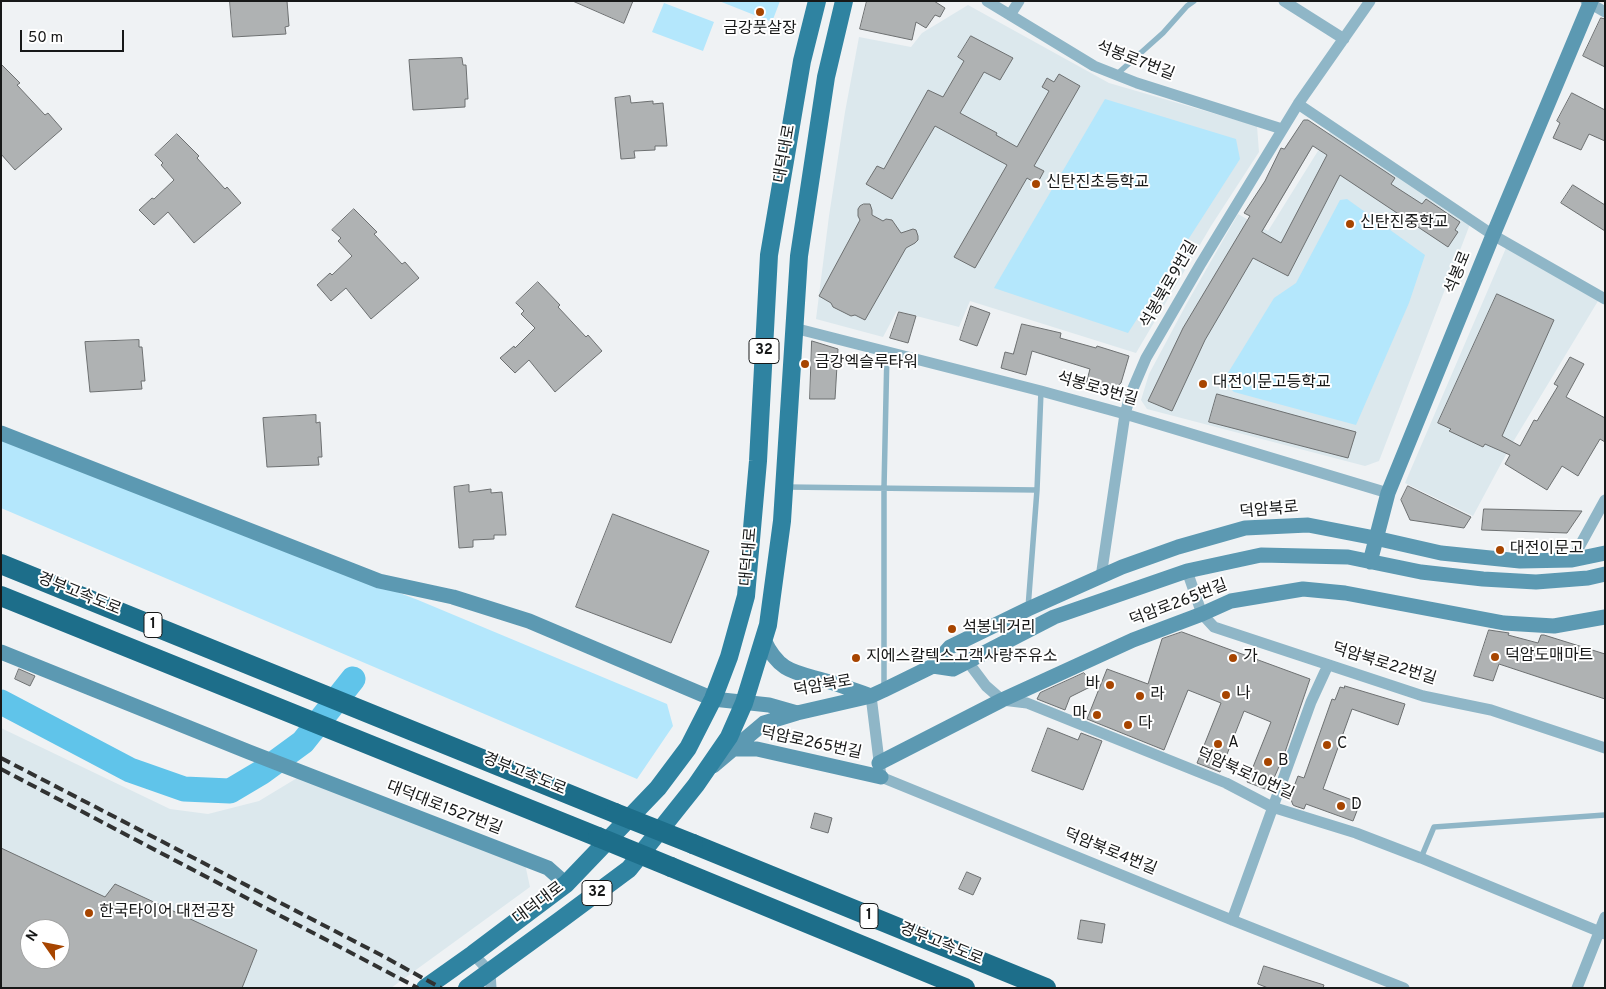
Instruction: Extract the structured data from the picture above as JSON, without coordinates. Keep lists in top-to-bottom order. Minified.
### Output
{"streets":{"highway":["경부고속도로","1"],"main road":["대덕대로","32"],"street":["석봉로7번길","석봉로","석봉북로9번길","석봉로3번길","덕암북로","덕암로265번길","덕암북로22번길","덕암북로10번길","대덕대로1527번길","덕암북로4번길"]},"crossings":[["석봉로7번길","석봉북로9번길"],["대덕대로","석봉로3번길"],["대덕대로","덕암북로"],["대덕대로","대덕대로1527번길"],["석봉로","석봉로3번길"],["석봉로","덕암북로"],["석봉북로9번길","석봉로3번길"],["석봉북로9번길","덕암북로"],["덕암로265번길","덕암북로22번길"],["덕암로265번길","덕암북로10번길"],["덕암로265번길","덕암북로4번길"]],"places":["금강풋살장","신탄진초등학교","신탄진중학교","금강엑슬루타워","대전이문고등학교","대전이문고","석봉네거리","덕암도매마트","지에스칼텍스고객사랑주유소","가","바","나","라","마","다","A","C","B","D","한국타이어 대전공장"],"scale_bar":"50 m","north":"top left"}
